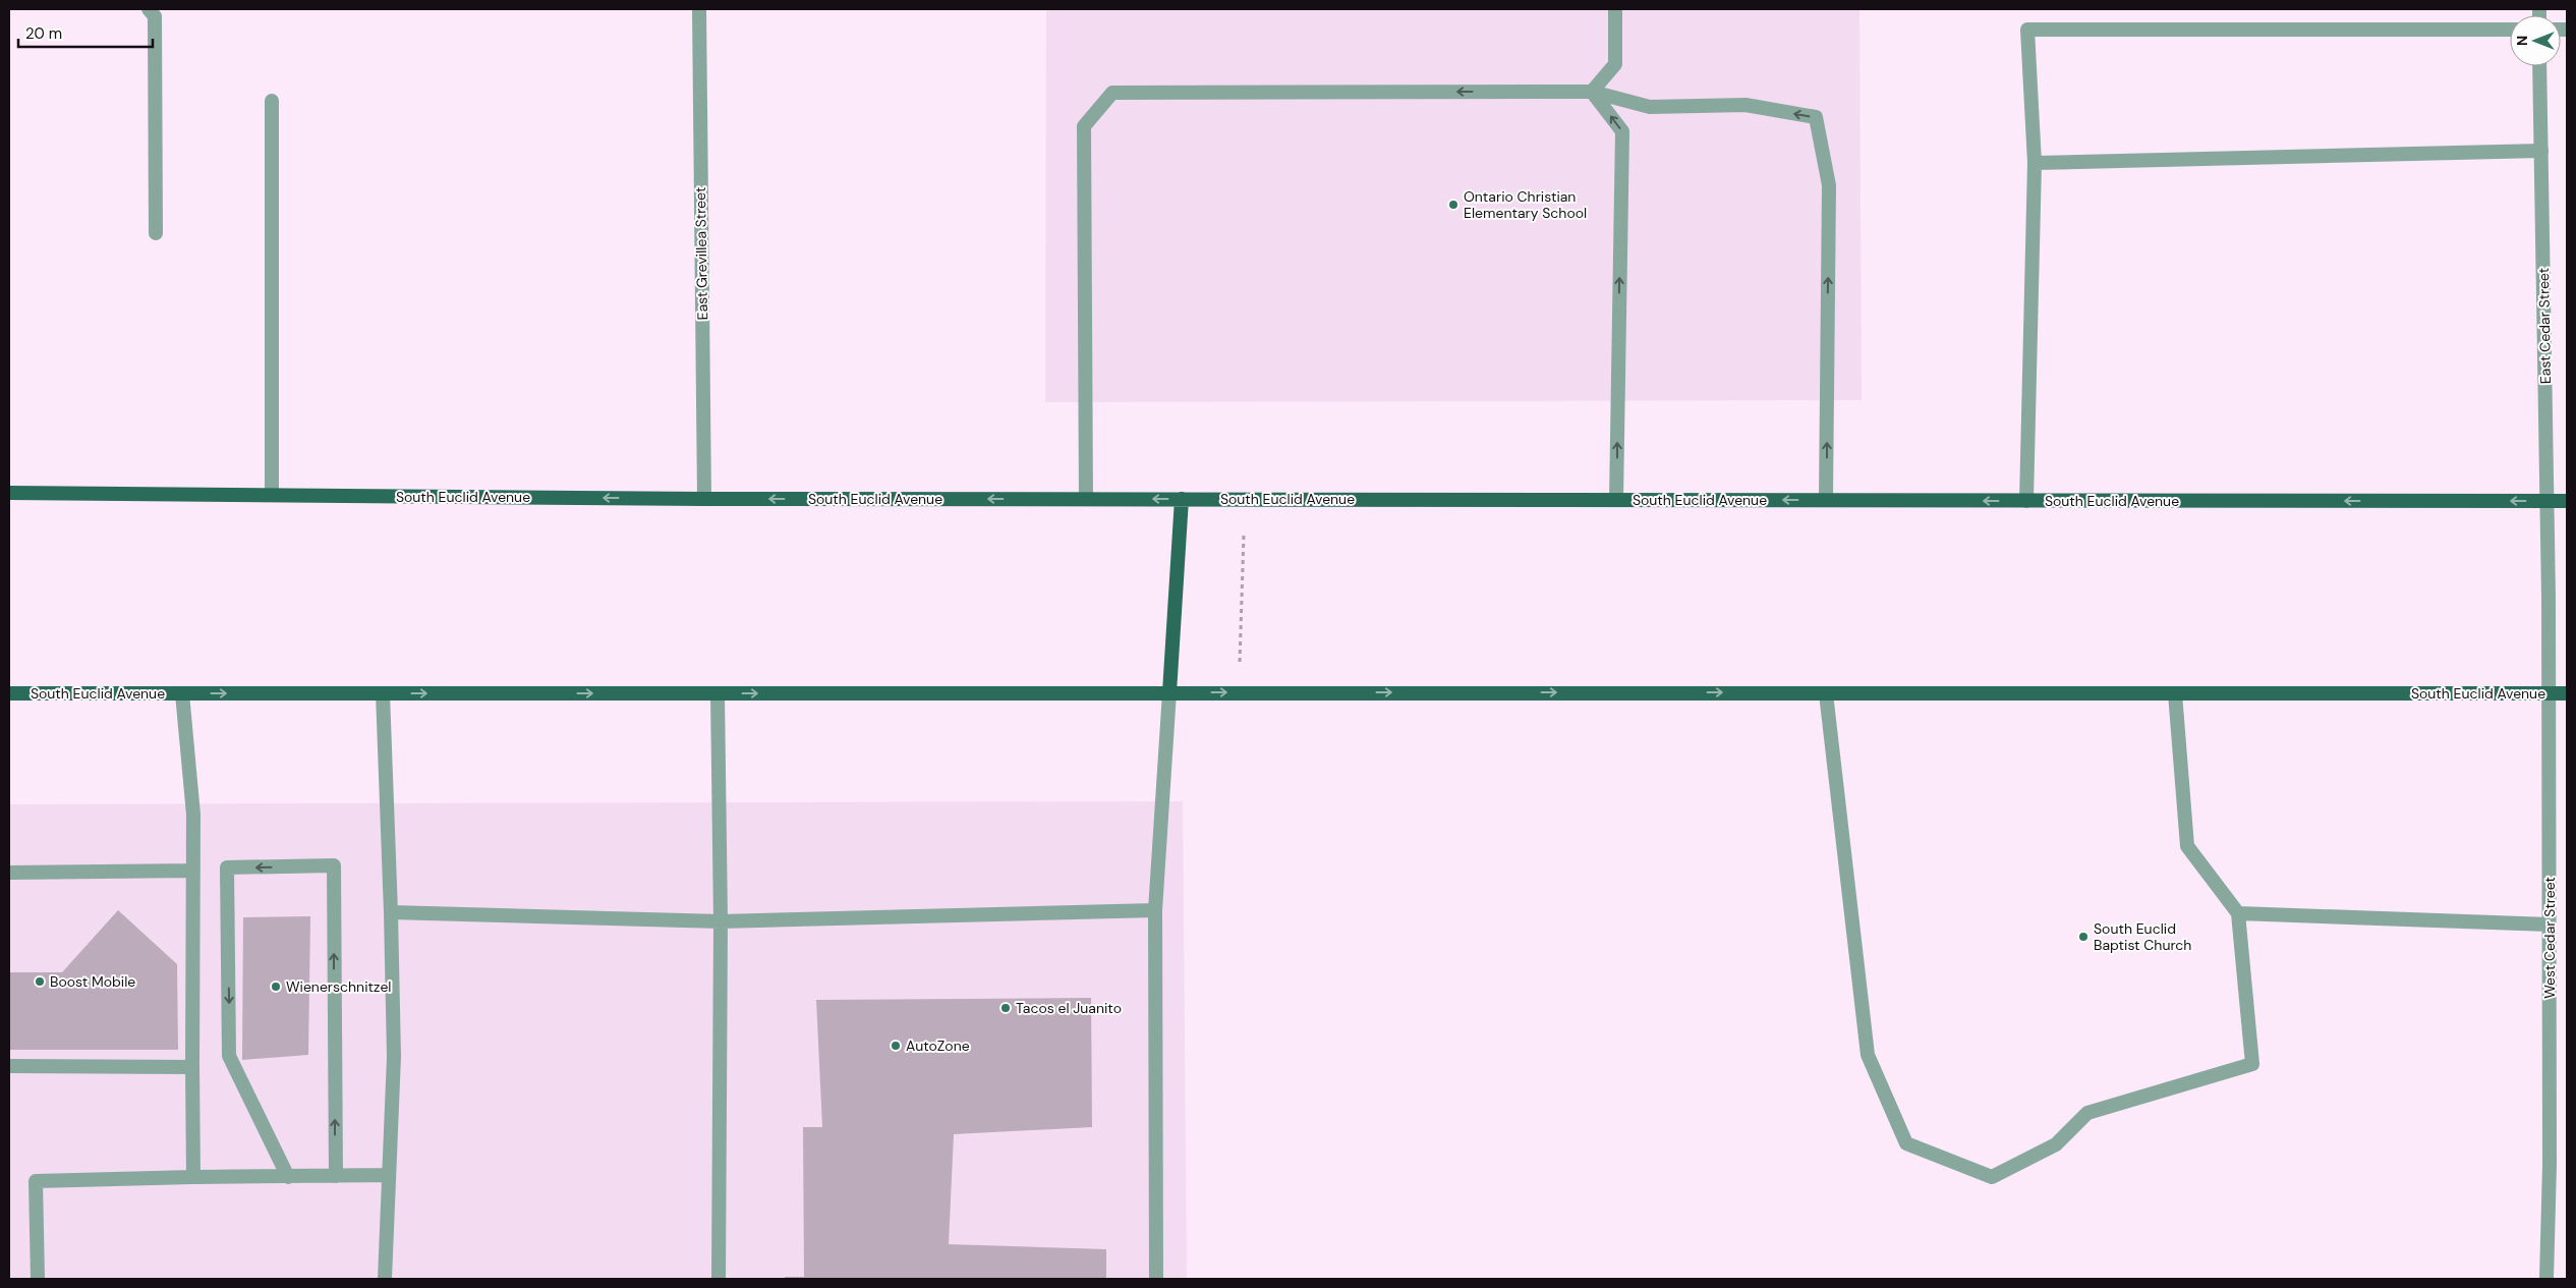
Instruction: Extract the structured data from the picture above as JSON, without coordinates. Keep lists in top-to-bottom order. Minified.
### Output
{"streets":{"main road":["South Euclid Avenue"],"street":["East Grevillea Street","East Cedar Street","West Cedar Street"]},"crossings":[["East Grevillea Street","South Euclid Avenue"],["East Cedar Street","South Euclid Avenue"],["East Cedar Street","West Cedar Street"],["South Euclid Avenue","West Cedar Street"]],"places":["Ontario Christian Elementary School","South Euclid Baptist Church","Boost Mobile","Wienerschnitzel","Tacos el Juanito","AutoZone"],"scale_bar":"20 m","north":"left"}
